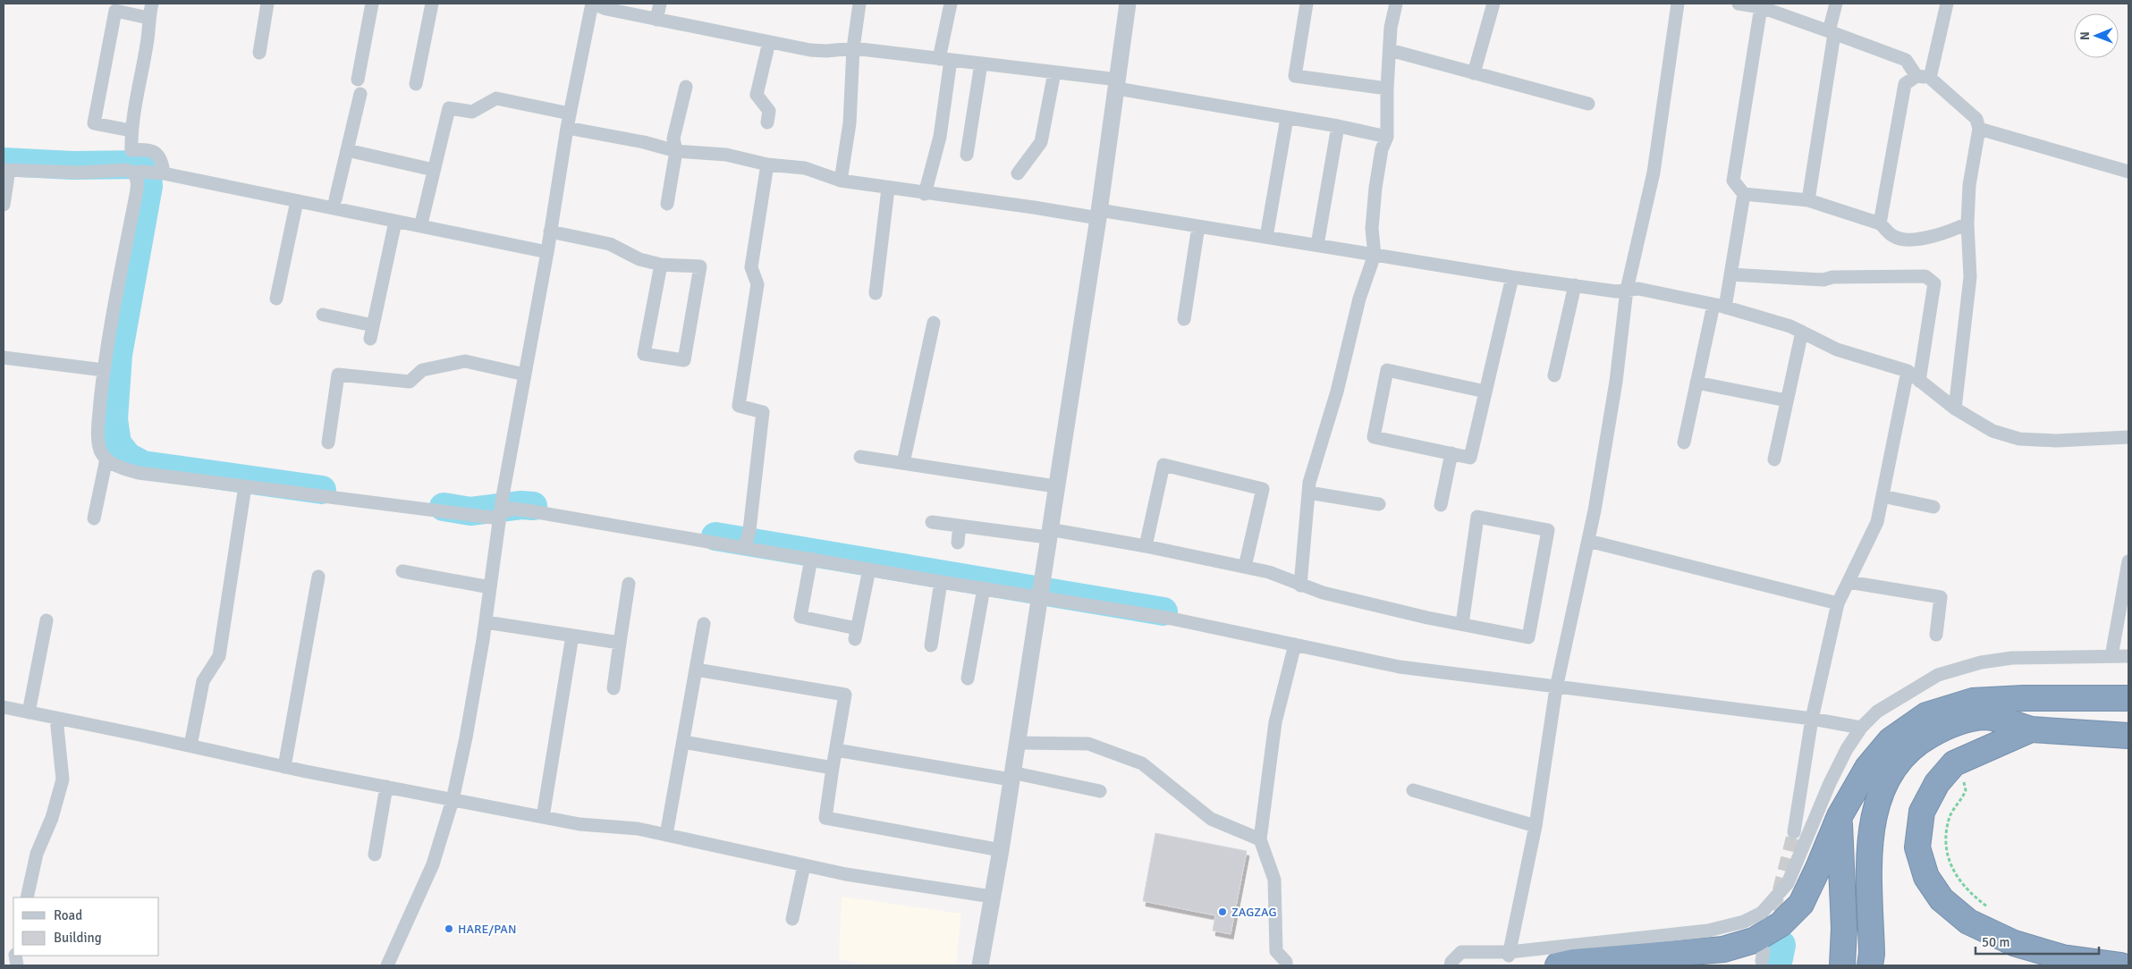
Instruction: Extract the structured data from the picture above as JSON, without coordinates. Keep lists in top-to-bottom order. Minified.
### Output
{"places":["ZAGZAG","HARE/PAN"],"legend":["Road","Building"],"scale_bar":"50 m","north":"left"}
